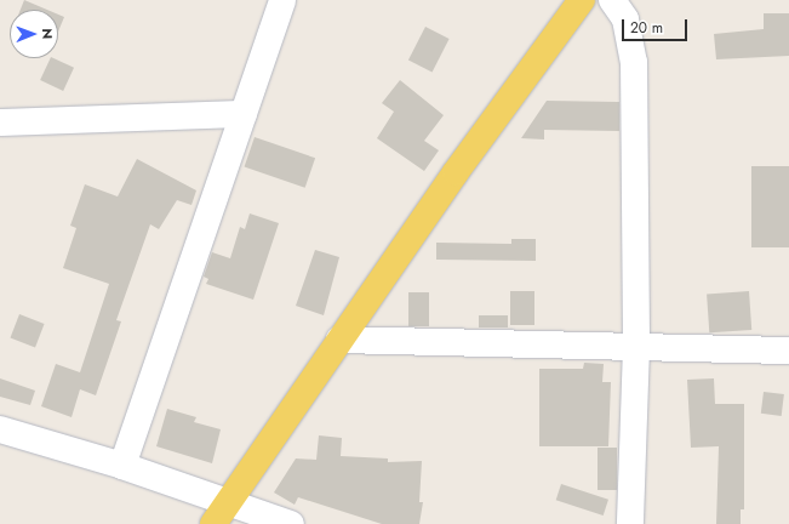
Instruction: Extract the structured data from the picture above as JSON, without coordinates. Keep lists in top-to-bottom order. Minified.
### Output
{"scale_bar":"20 m","north":"right"}
